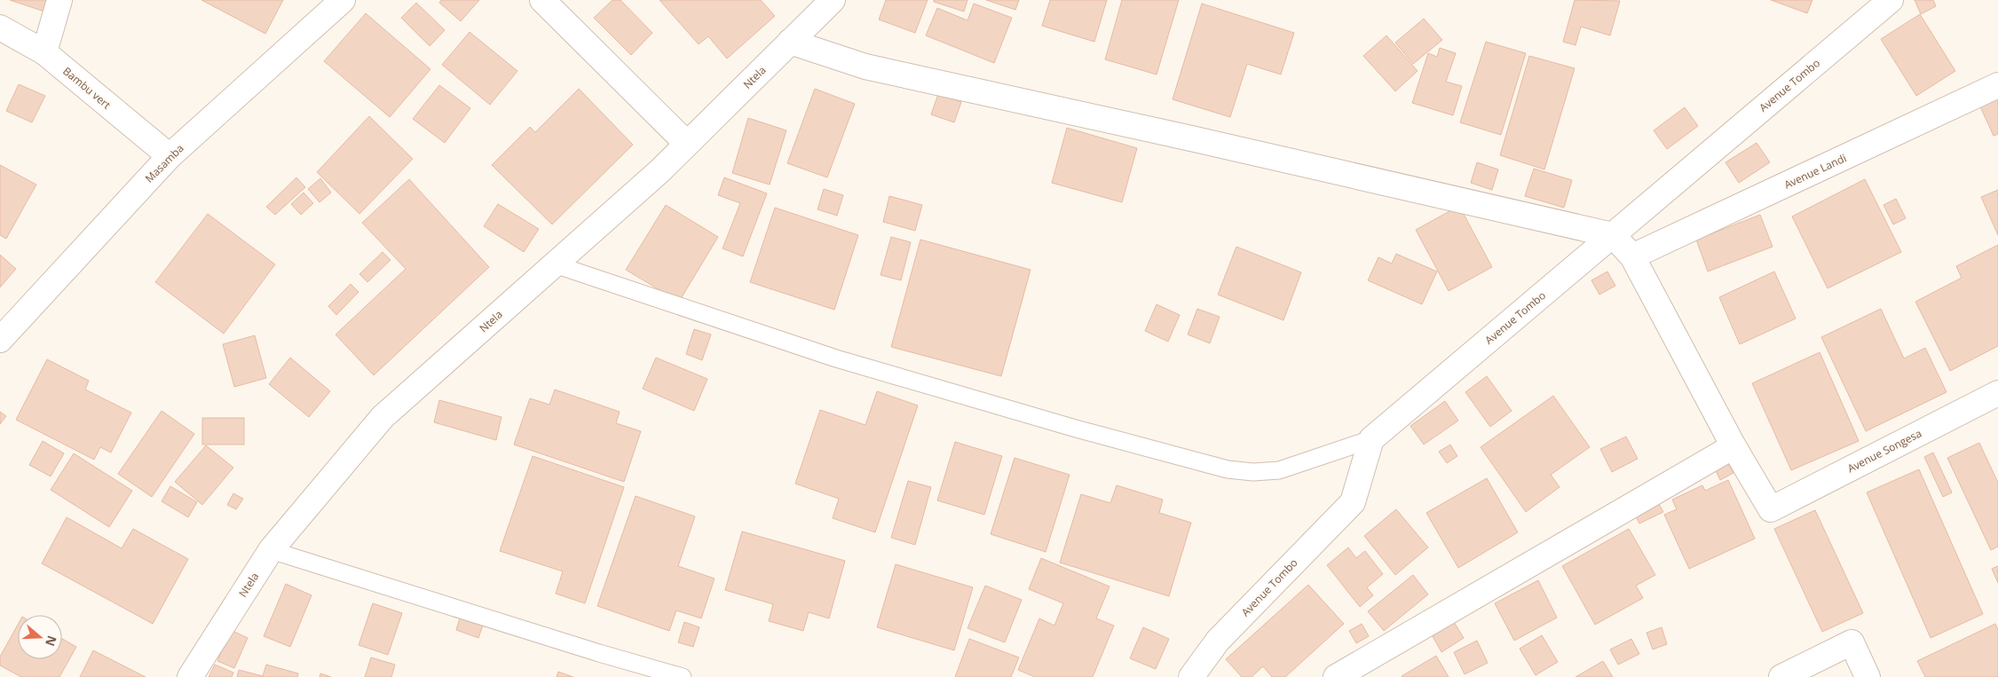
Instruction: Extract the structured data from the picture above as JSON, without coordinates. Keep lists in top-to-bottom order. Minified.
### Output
{"streets":{"street":["Ntela","Avenue Tombo","Bambu vert","Masamba","Avenue Landi","Avenue Songesa"]},"crossings":[["Bambu vert","Masamba"]],"north":"right"}
